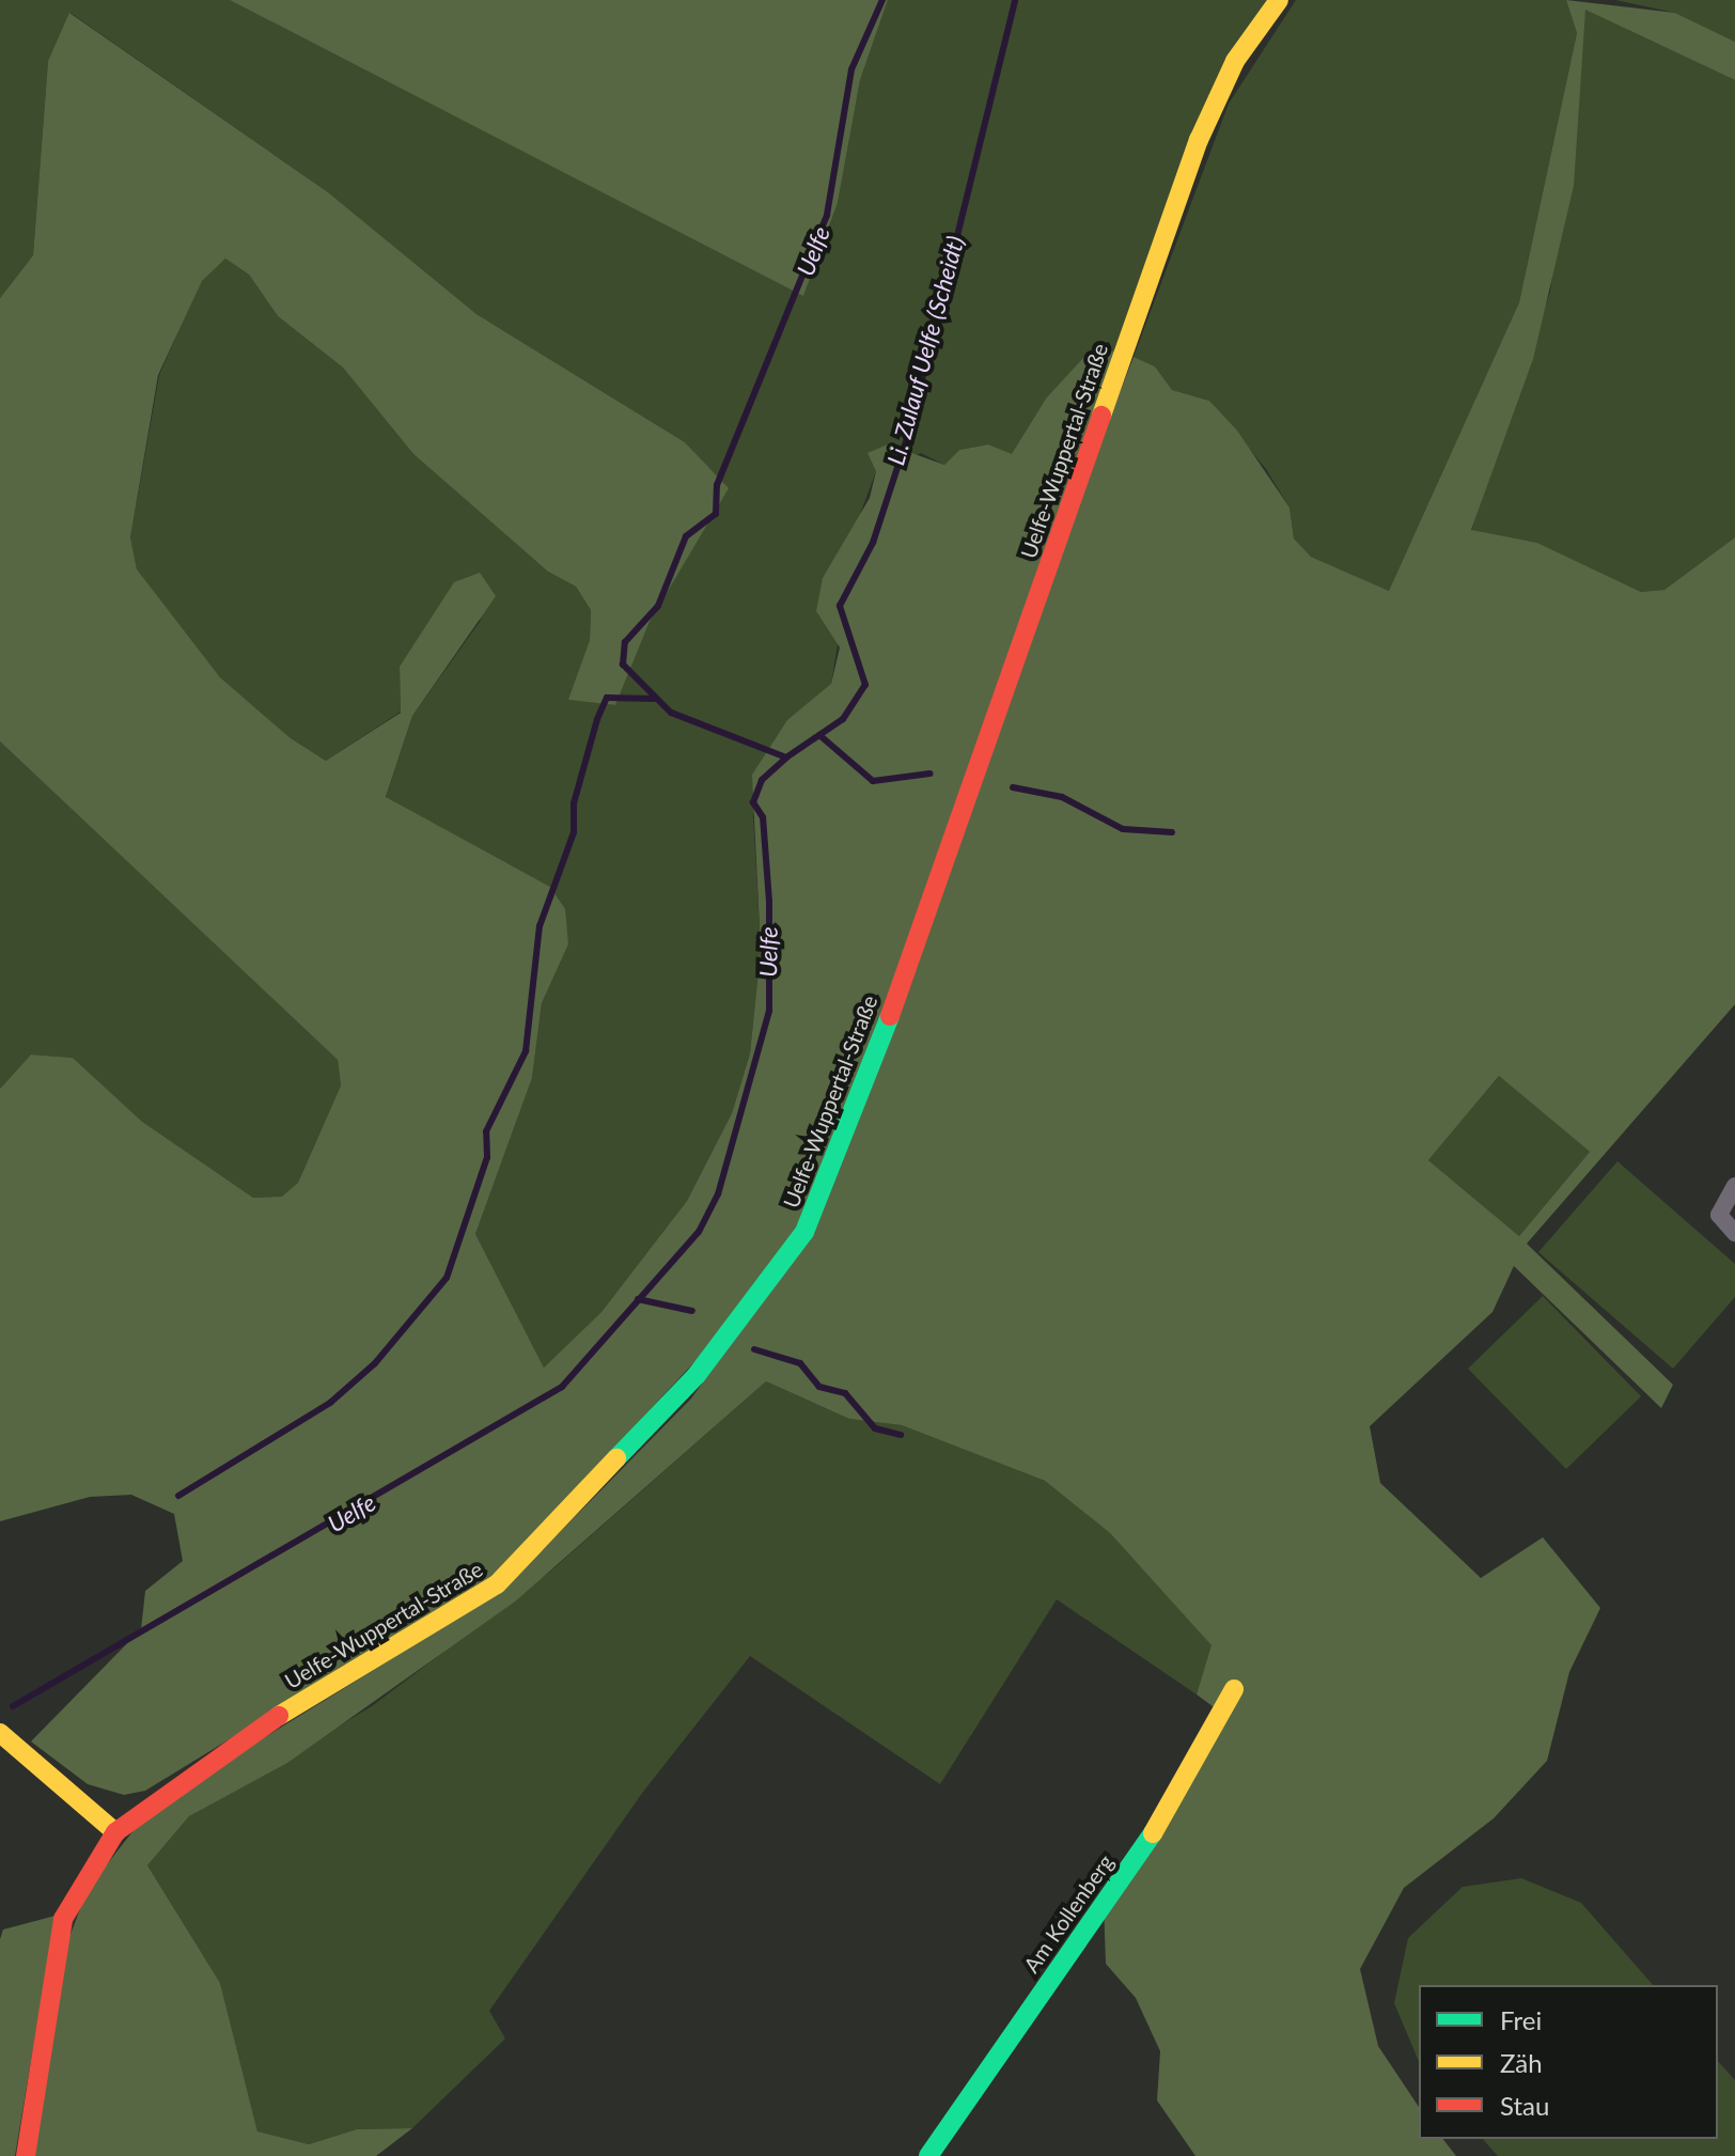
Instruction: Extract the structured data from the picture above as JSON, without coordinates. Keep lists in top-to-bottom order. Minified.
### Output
{"streets":{"main road":["Uelfe-Wuppertal-Straße","Am Kollenberg"]},"water":["Uelfe","Li. Zulauf Uelfe (Scheidt)"],"legend":["Frei","Zäh","Stau"]}
